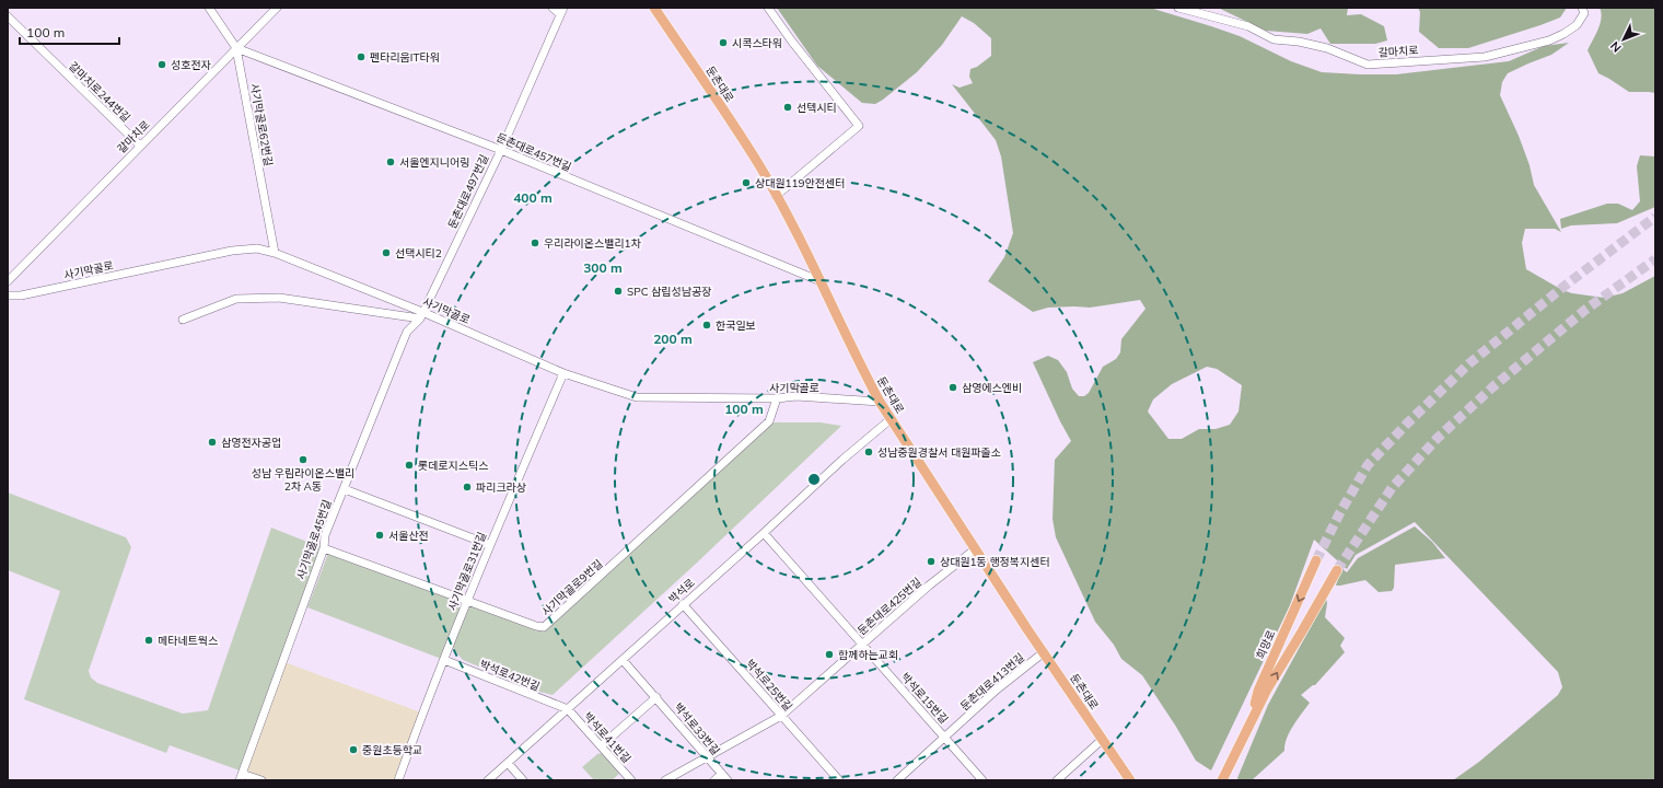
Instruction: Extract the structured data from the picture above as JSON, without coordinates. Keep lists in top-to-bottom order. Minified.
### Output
{"streets":{"main road":["둔촌대로","희망로"],"street":["갈마치로","갈마치로244번길","사기막골로62번길","둔촌대로457번길","둔촌대로497번길","사기막골로","사기막골로45번길","사기막골로31번길","사기막골로9번길","박석로","둔촌대로425번길","박석로42번길","둔촌대로413번길","박석로25번길","박석로15번길","박석로33번길","박석로41번길"]},"crossings":[["갈마치로","갈마치로244번길"],["갈마치로","사기막골로62번길"],["갈마치로","둔촌대로457번길"],["둔촌대로","둔촌대로457번길"],["둔촌대로","사기막골로"],["둔촌대로","박석로"],["둔촌대로","둔촌대로425번길"],["둔촌대로","둔촌대로413번길"],["사기막골로62번길","둔촌대로457번길"],["사기막골로62번길","사기막골로"],["둔촌대로457번길","둔촌대로497번길"],["둔촌대로497번길","사기막골로"],["둔촌대로497번길","사기막골로45번길"],["사기막골로","사기막골로45번길"],["사기막골로","사기막골로31번길"],["사기막골로","사기막골로9번길"],["사기막골로45번길","사기막골로9번길"],["사기막골로31번길","사기막골로9번길"],["사기막골로31번길","박석로42번길"],["박석로","박석로42번길"],["박석로","박석로25번길"],["박석로","박석로15번길"],["박석로","박석로33번길"],["박석로","박석로41번길"],["둔촌대로425번길","박석로25번길"],["둔촌대로425번길","박석로15번길"],["둔촌대로425번길","박석로33번길"],["박석로42번길","박석로41번길"],["둔촌대로413번길","박석로15번길"]],"places":["시콕스타워","펜타리움IT타워","성호전자","선텍시티","서울엔지니어링","상대원119안전센터","우리라이온스밸리1차","선택시티2","SPC 삼립성남공장","한국일보","삼영에스엔비","삼영전자공업","성남중원경찰서 대원파출소","성남 우림라이온스밸리 2차 A동","롯데로지스틱스","파리크라상","서울산전","상대원1동 행정복지센터","메타네트웍스","함께하는교회","중원초등학교"],"scale_bar":"100 m","north":"bottom left","rings":["400 m","300 m","200 m","100 m"]}
